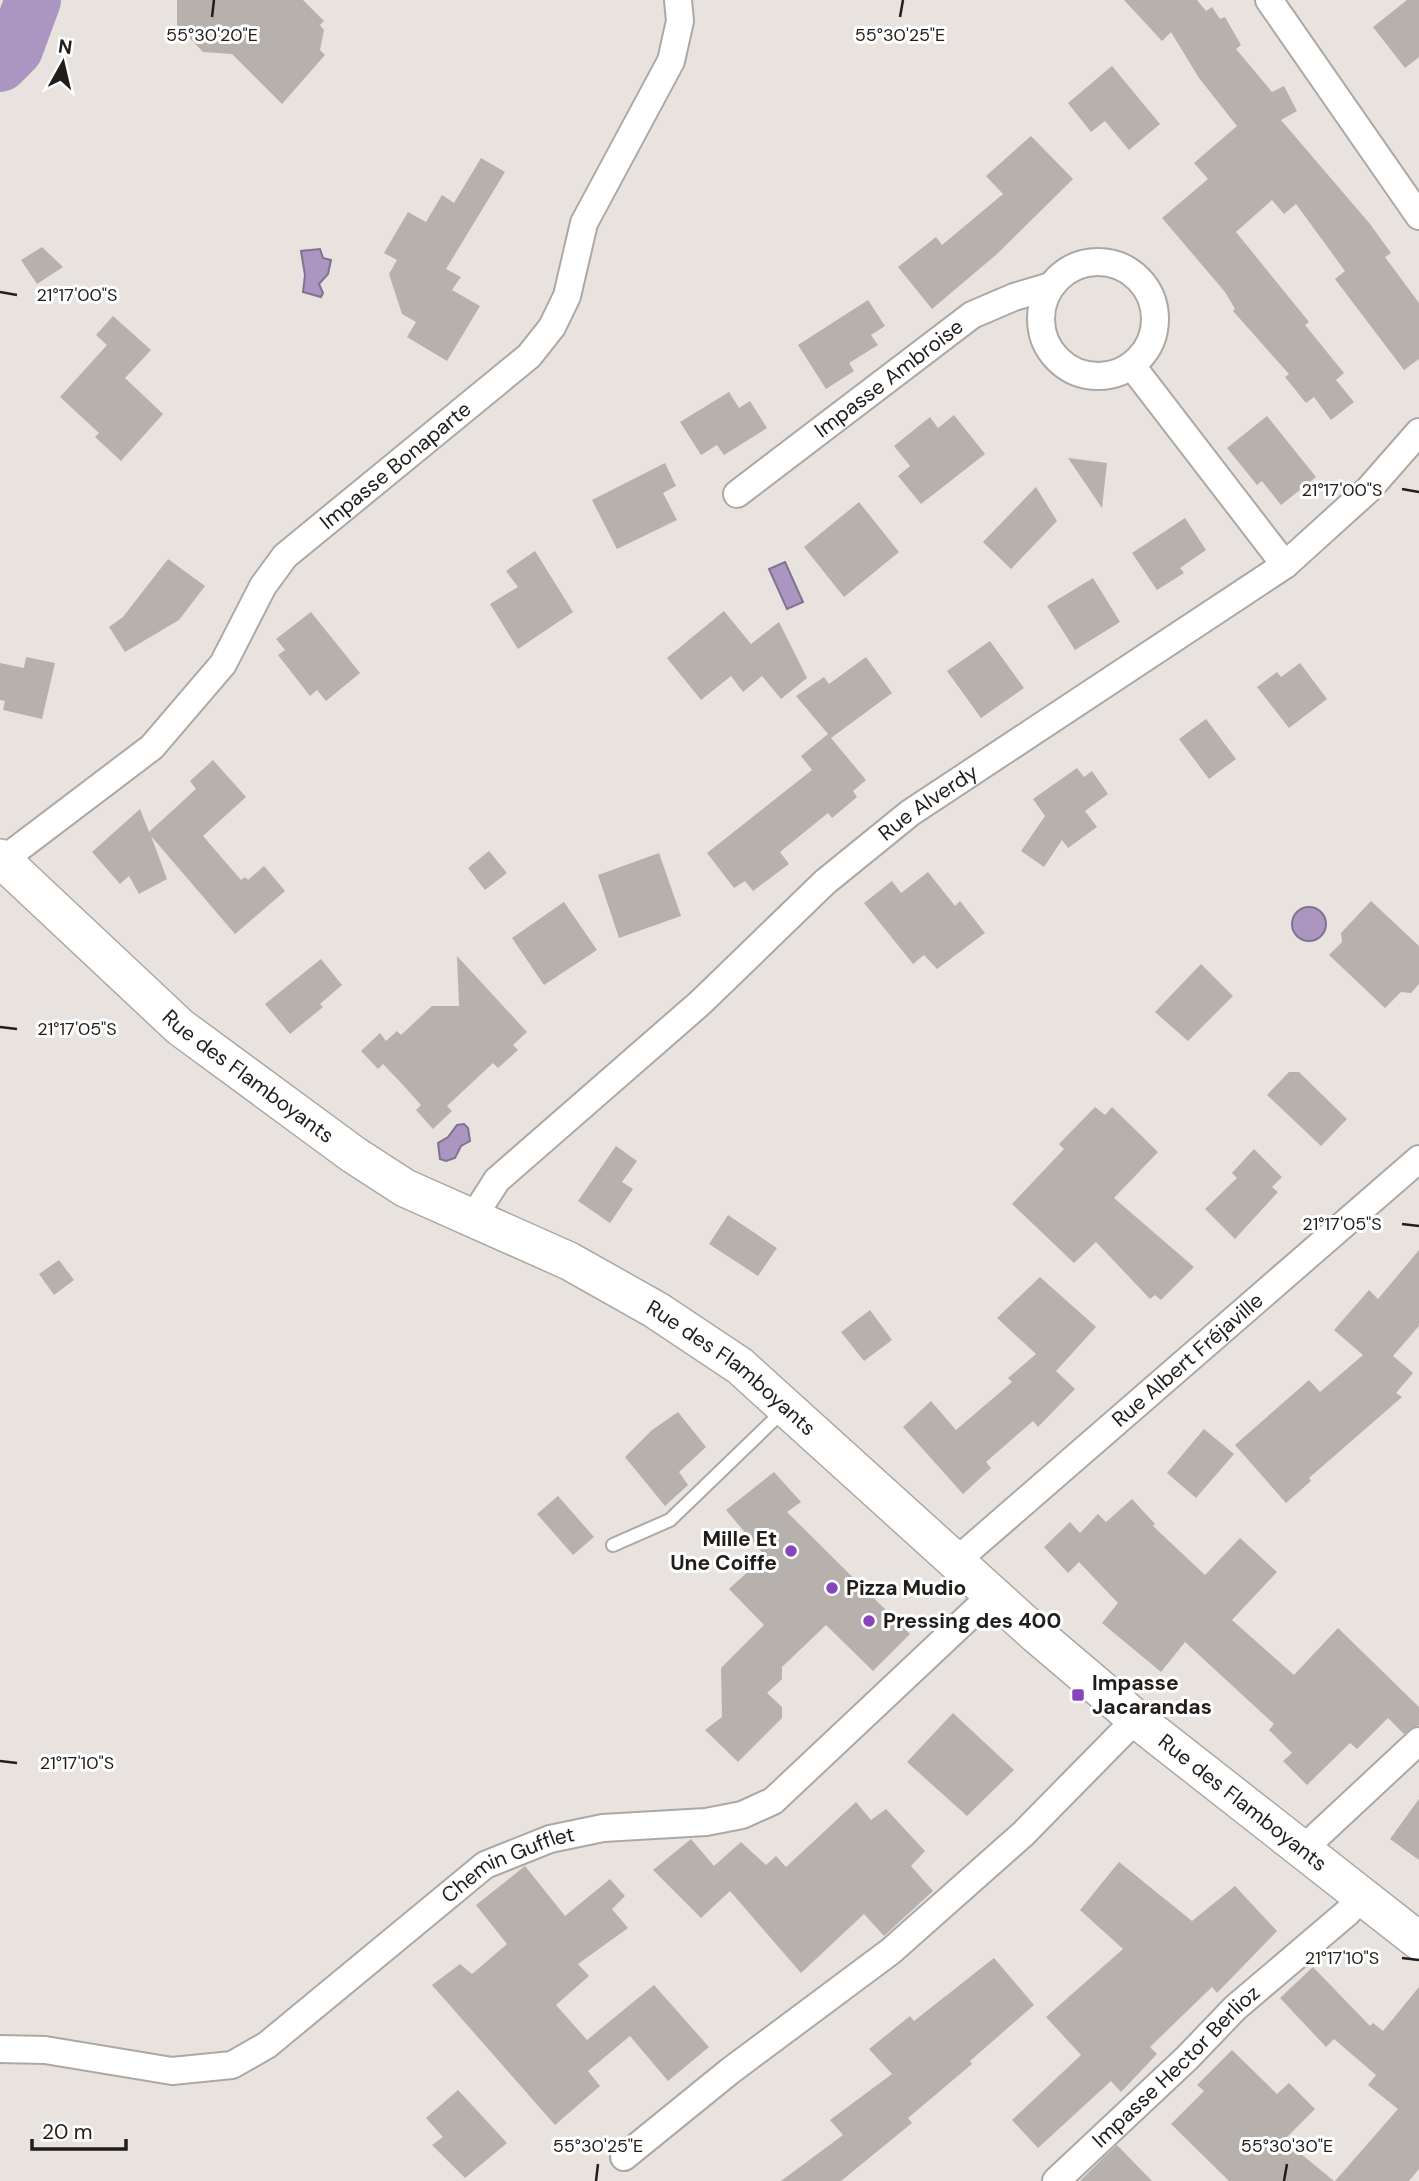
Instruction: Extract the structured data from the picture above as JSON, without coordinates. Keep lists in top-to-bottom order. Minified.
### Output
{"streets":{"main road":["Rue des Flamboyants"],"street":["Impasse Ambroise","Impasse Bonaparte","Rue Alverdy","Rue Albert Fréjaville","Chemin Gufflet","Impasse Hector Berlioz"]},"crossings":[["Impasse Bonaparte","Rue des Flamboyants"],["Rue Alverdy","Rue des Flamboyants"],["Rue des Flamboyants","Rue Albert Fréjaville"],["Rue des Flamboyants","Chemin Gufflet"],["Rue des Flamboyants","Impasse Hector Berlioz"]],"places":{"other":["Mille Et Une Coiffe","Pizza Mudio","Pressing des 400"],"transit":["Impasse Jacarandas"]},"scale_bar":"20 m","north":"top","coordinates":["55°30'20\"E","55°30'25\"E","21°17'00\"S","21°17'05\"S","21°17'10\"S","55°30'30\"E"]}
